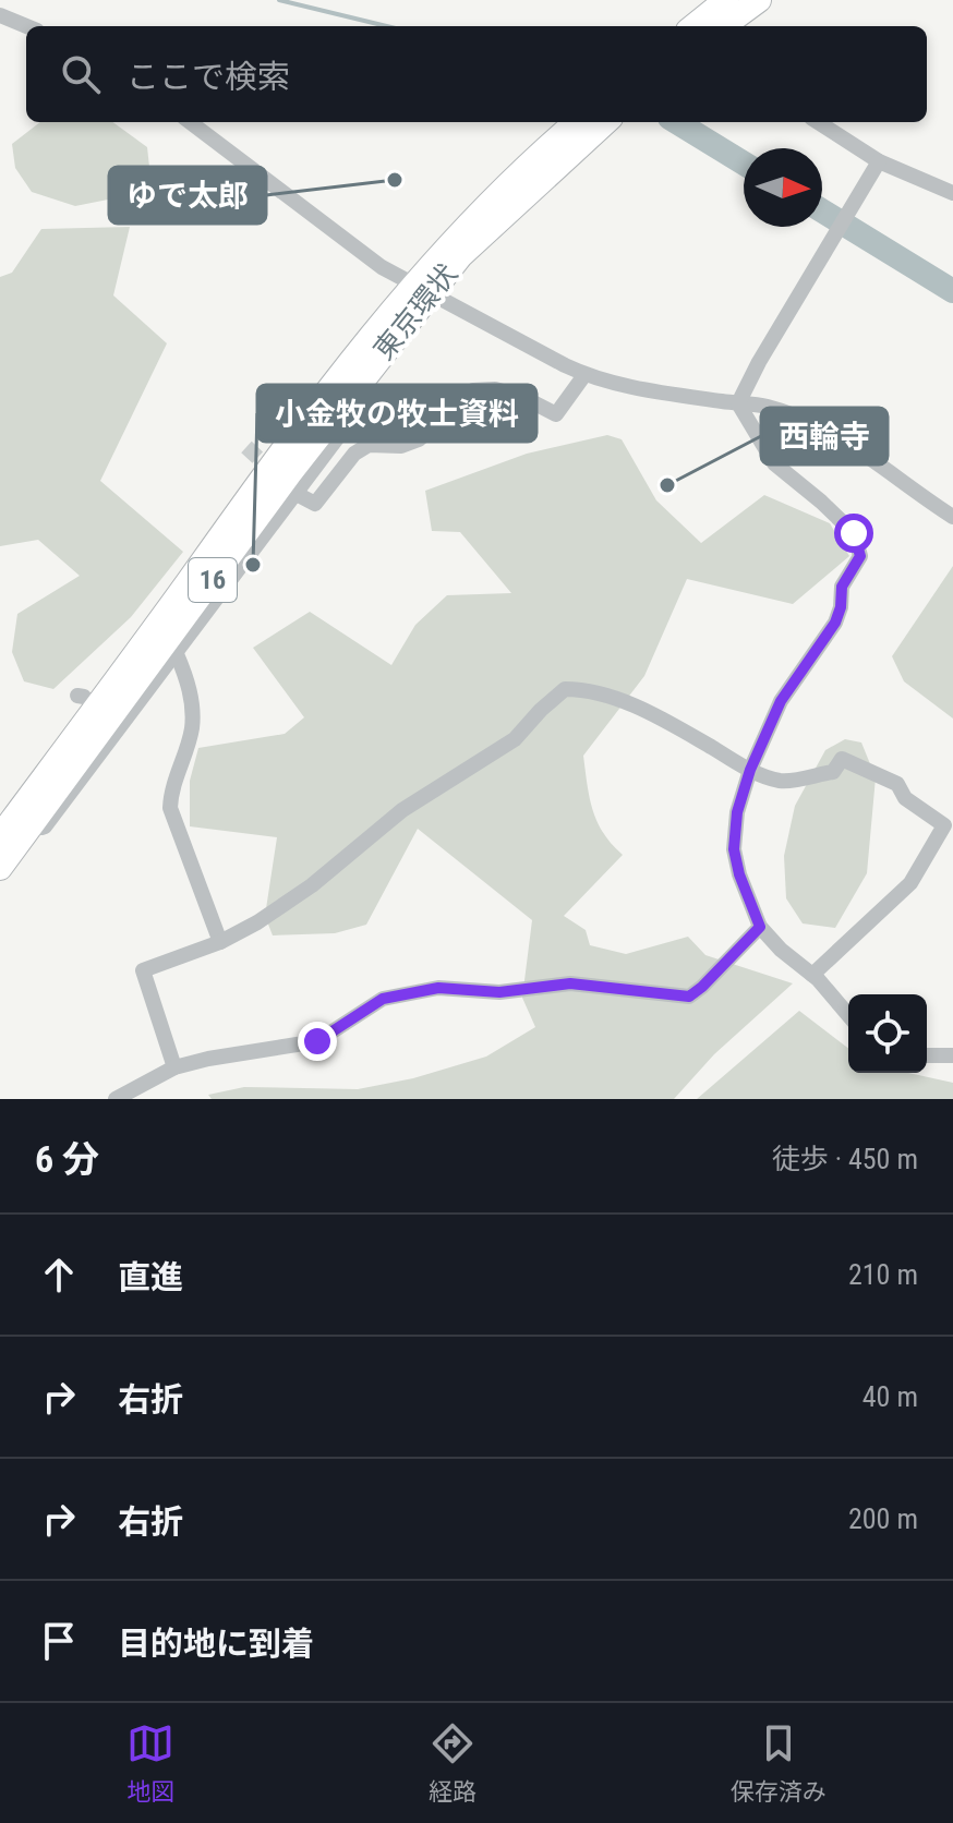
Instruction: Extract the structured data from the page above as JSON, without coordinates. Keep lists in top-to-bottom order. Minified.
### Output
{"streets":{"highway":["東京環状","16"]},"places":["ゆで太郎","西輪寺","小金牧の牧士資料"],"north":"right","page":{"search":"ここで検索","heading":["6 分","徒歩 · 450 m"],"list":[["直進","210 m"],["右折","40 m"],["右折","200 m"],"目的地に到着"],"nav":["地図","経路","保存済み"]}}
